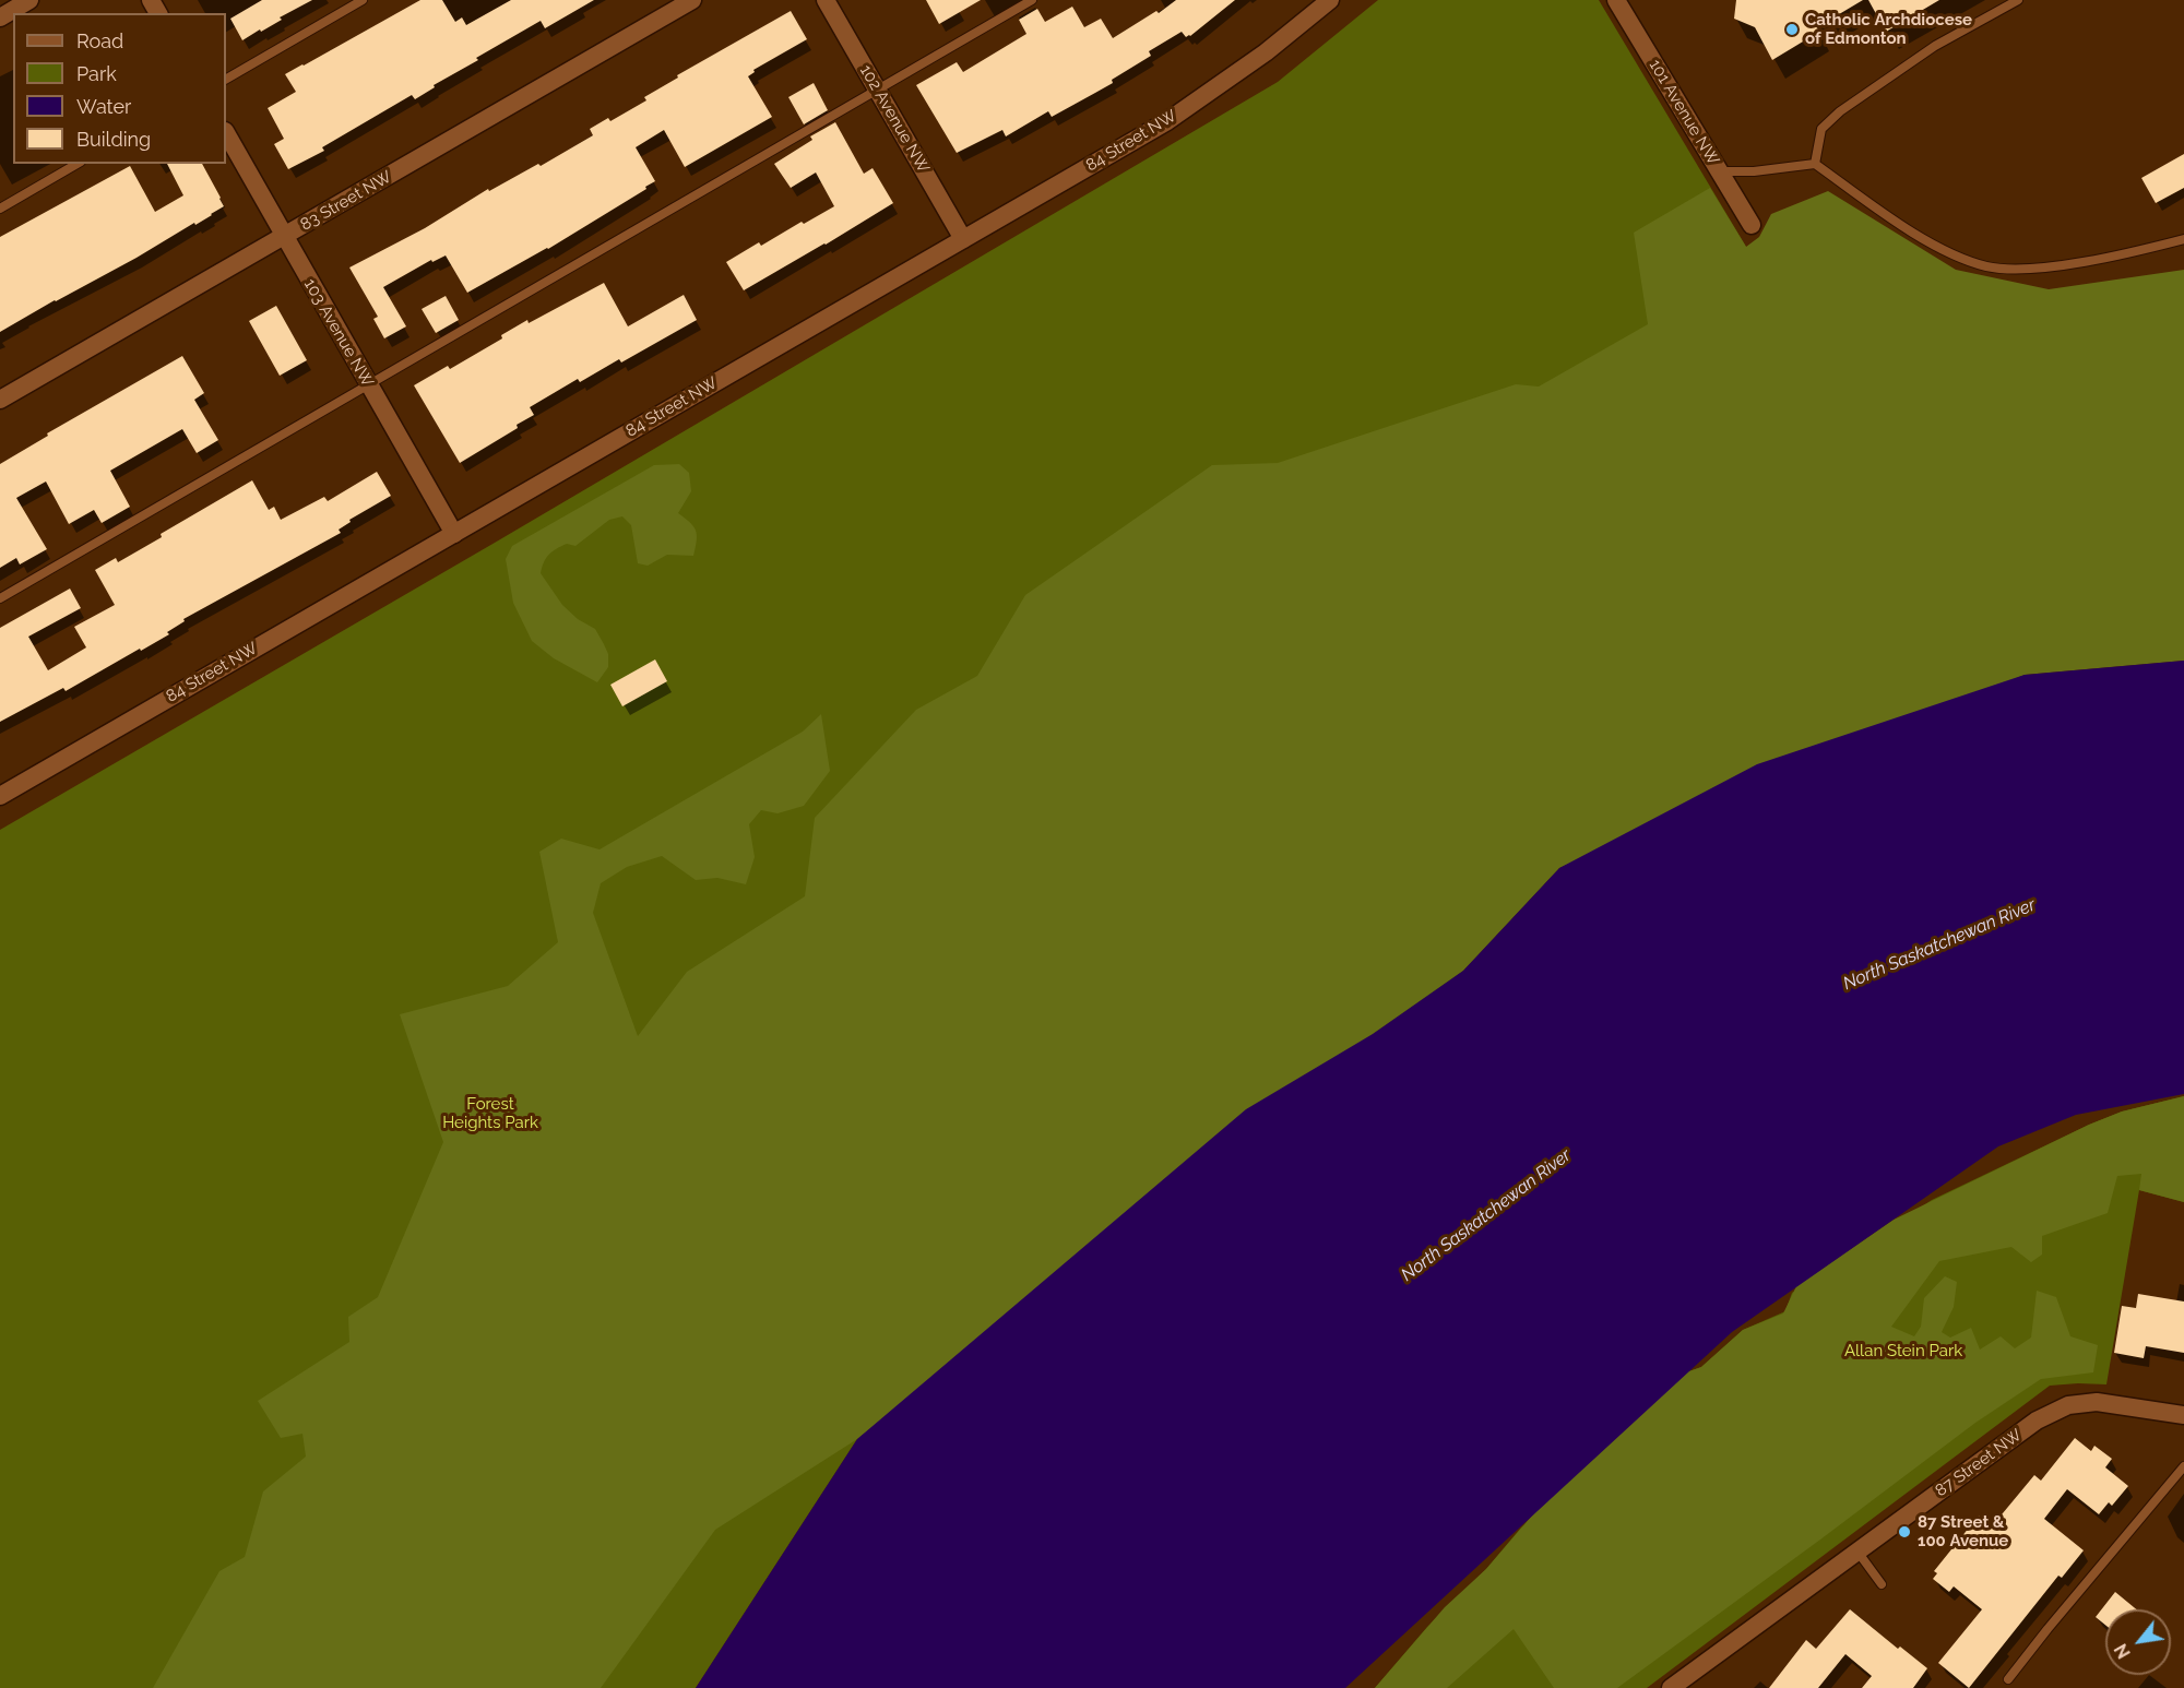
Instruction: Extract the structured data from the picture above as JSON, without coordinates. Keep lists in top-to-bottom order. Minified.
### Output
{"streets":{"street":["101 Avenue NW","102 Avenue NW","84 Street NW","83 Street NW","103 Avenue NW","87 Street NW"]},"crossings":[["102 Avenue NW","84 Street NW"],["84 Street NW","103 Avenue NW"],["83 Street NW","103 Avenue NW"]],"water":["North Saskatchewan River"],"parks":["Forest Heights Park","Allan Stein Park"],"places":["Catholic Archdiocese of Edmonton","87 Street & 100 Avenue"],"legend":["Road","Park","Water","Building"],"north":"bottom left"}
